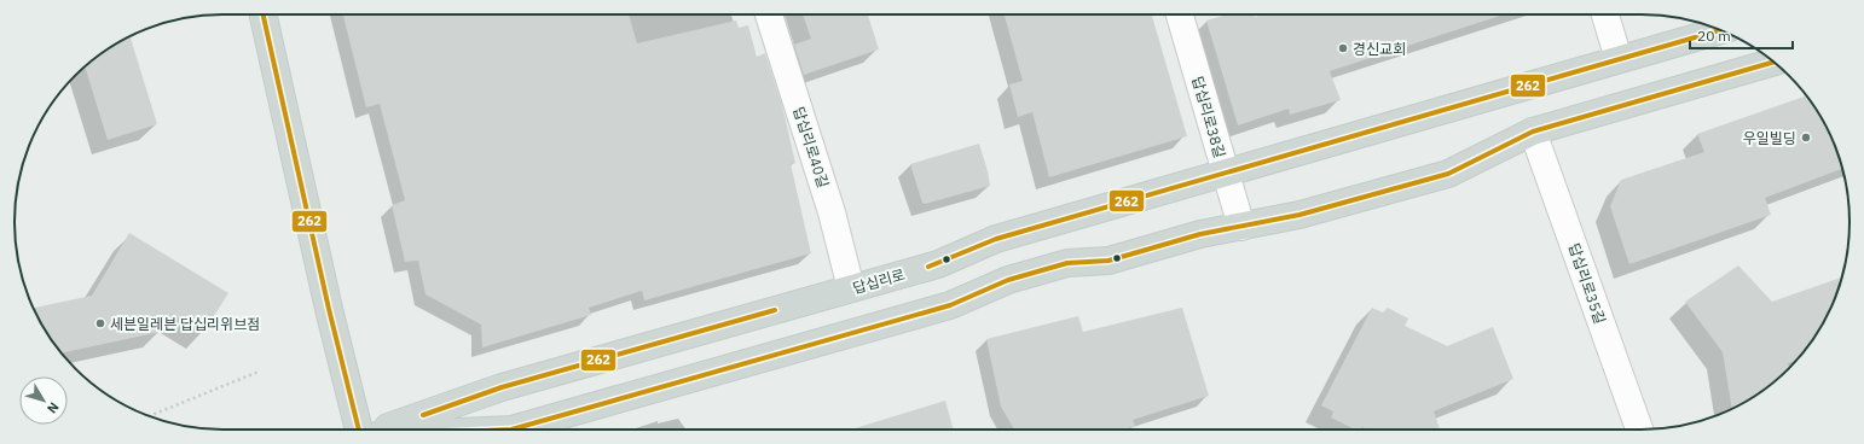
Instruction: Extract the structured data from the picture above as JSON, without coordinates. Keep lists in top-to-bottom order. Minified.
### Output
{"streets":{"main road":["답십리로"],"street":["답십리로38길","답십리로40길","답십리로35길"]},"crossings":[["답십리로38길","답십리로"],["답십리로40길","답십리로"]],"places":["경신교회","우일빌딩","세븐일레븐 답십리위브점"],"lines":["transit line 262"],"scale_bar":"20 m","north":"bottom right"}
